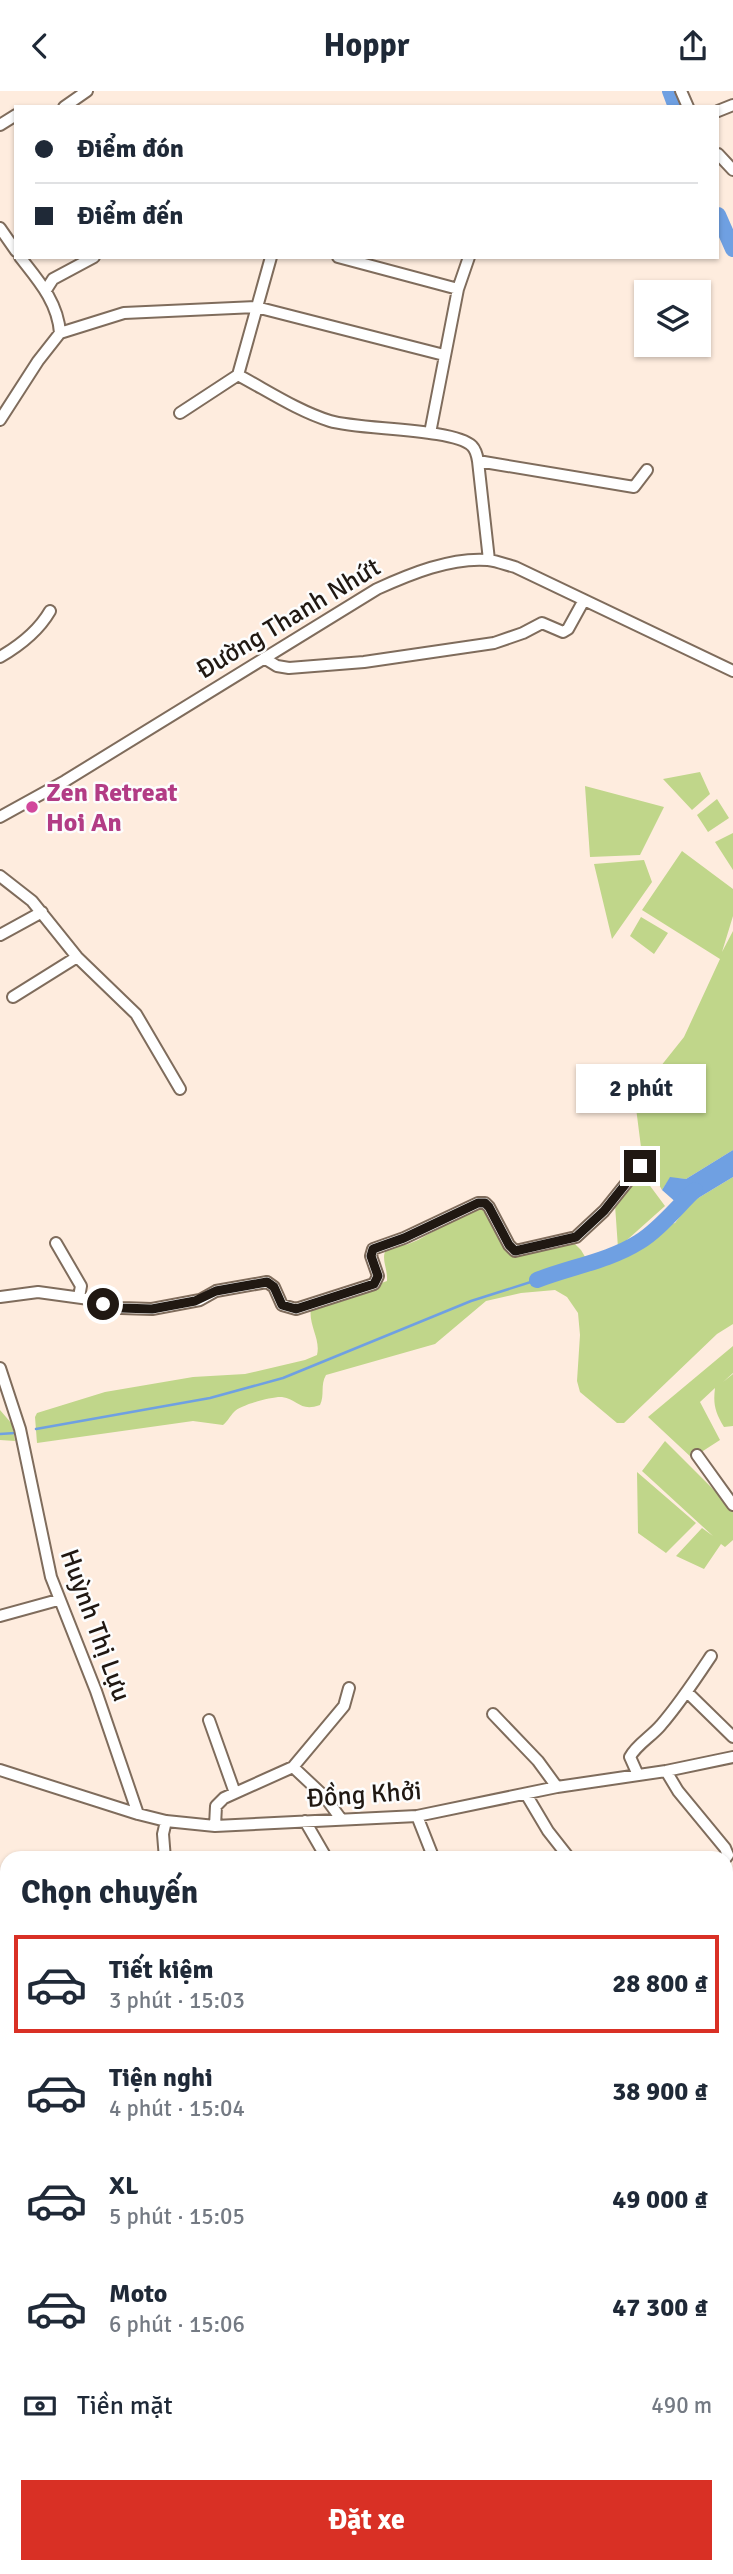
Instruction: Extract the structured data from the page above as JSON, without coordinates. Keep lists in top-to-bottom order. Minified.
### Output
{"streets":{"street":["Đường Thanh Nhứt","Huỳnh Thị Lựu","Đồng Khởi"]},"crossings":[["Huỳnh Thị Lựu","Đồng Khởi"]],"places":["Zen Retreat Hoi An"],"page":{"header":"Hoppr","banner":["Điểm đón","Điểm đến"],"bubble":"2 phút","heading":"Chọn chuyến","list":[{"name":"Tiết kiệm","note":"3 phút · 15:03","value":"28 800 ₫"},{"name":"Tiện nghi","note":"4 phút · 15:04","value":"38 900 ₫"},{"name":"XL","note":"5 phút · 15:05","value":"49 000 ₫"},{"name":"Moto","note":"6 phút · 15:06","value":"47 300 ₫"}],"pay":["Tiền mặt","490 m"],"buttons":"Đặt xe"}}
